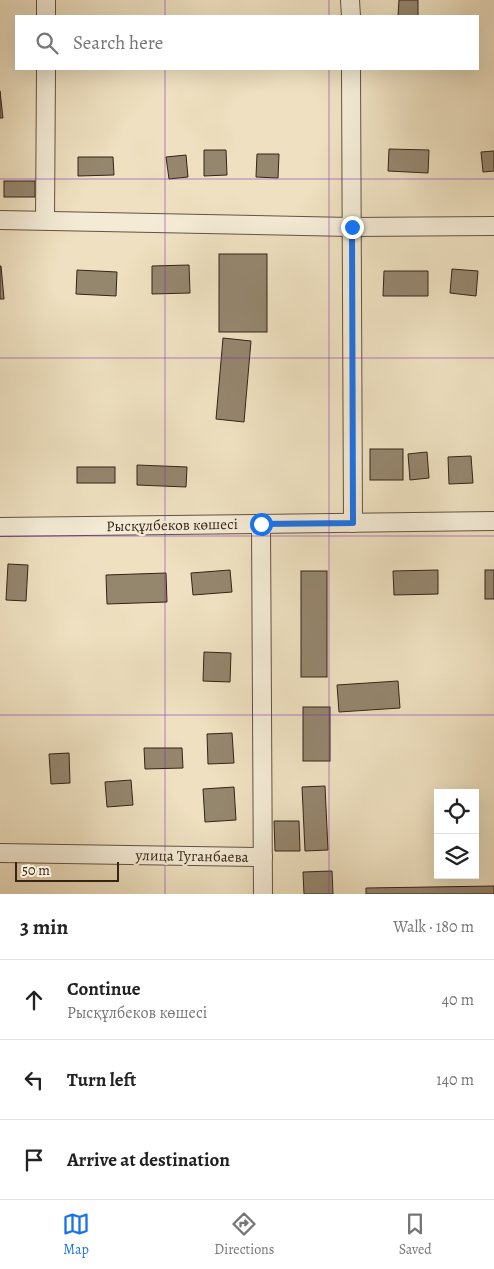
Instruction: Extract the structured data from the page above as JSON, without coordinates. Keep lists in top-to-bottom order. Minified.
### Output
{"streets":{"street":["Рысқұлбеков көшесі","улица Туганбаева"]},"scale_bar":"50 m","page":{"search":"Search here","scale":"50 m","heading":["3 min","Walk · 180 m"],"list":[["Continue","Рысқұлбеков көшесі","40 m"],["Turn left","140 m"],"Arrive at destination"],"nav":["Map","Directions","Saved"]}}
